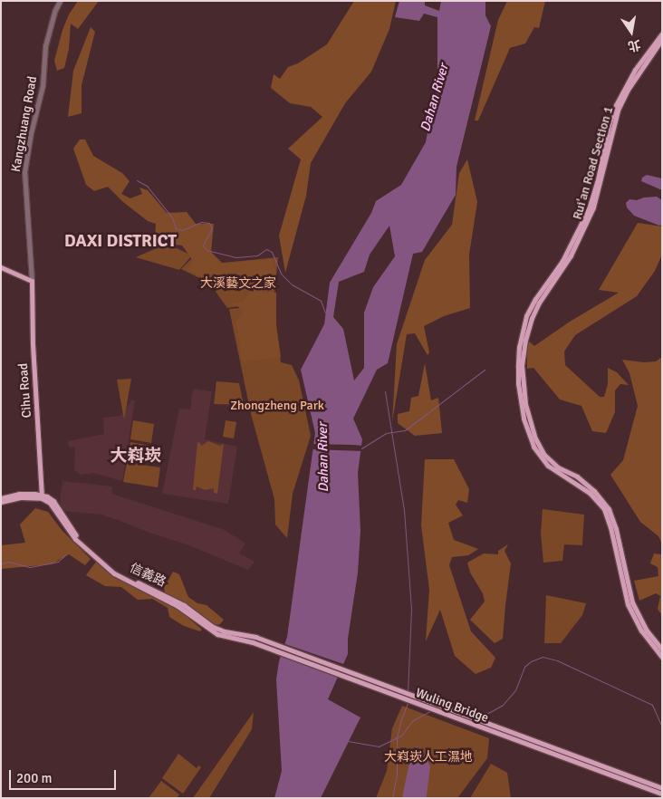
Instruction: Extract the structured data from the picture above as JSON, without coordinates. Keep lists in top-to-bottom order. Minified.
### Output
{"streets":{"main road":["Rui'an Road Section 1","Cihu Road","信義路","Wuling Bridge"],"street":["Kangzhuang Road"]},"crossings":[["Kangzhuang Road","Cihu Road"],["Cihu Road","信義路"],["Cihu Road","Wuling Bridge"],["信義路","Wuling Bridge"]],"districts":["DAXI DISTRICT","大嵙崁"],"water":["Dahan River"],"parks":["大溪藝文之家","Zhongzheng Park","大嵙崁人工濕地"],"scale_bar":"200 m","north":"bottom"}
